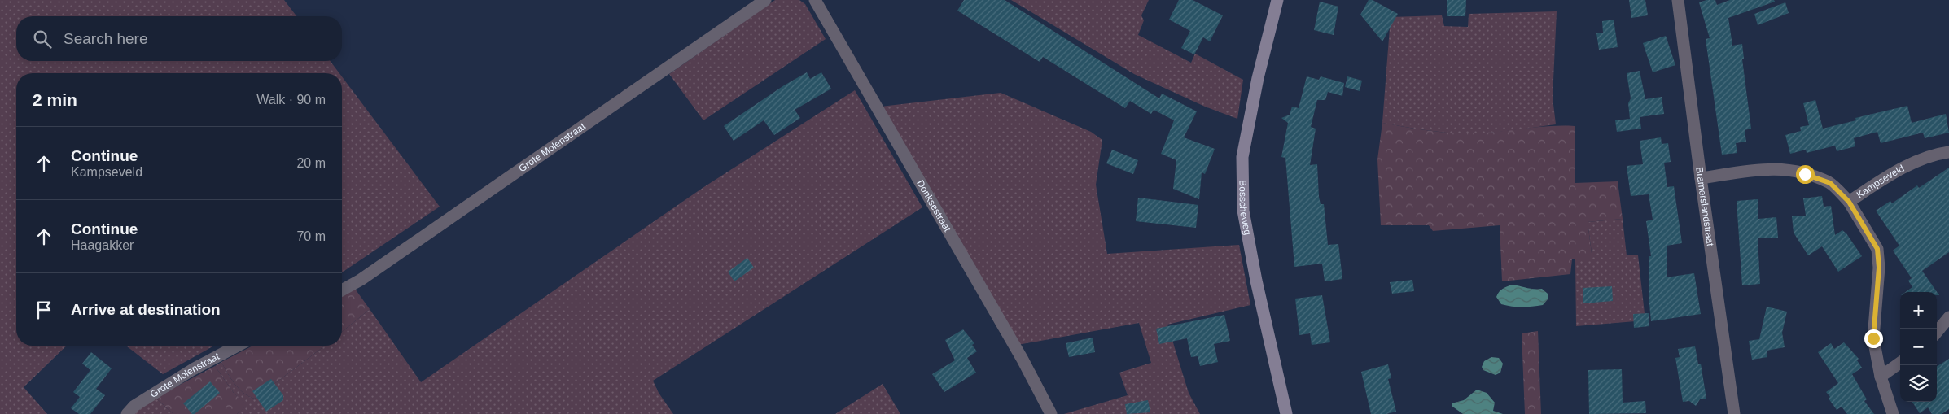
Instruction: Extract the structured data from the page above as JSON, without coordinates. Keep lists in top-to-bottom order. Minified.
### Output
{"streets":{"street":["Grote Molenstraat","Kampseveld","Donksestraat","Bosscheweg","Bramerslandstraat"]},"crossings":[["Kampseveld","Bramerslandstraat"]],"page":{"search":"Search here","heading":["2 min","Walk · 90 m"],"list":[["Continue","Kampseveld","20 m"],["Continue","Haagakker","70 m"],"Arrive at destination"],"map_buttons":["+","−"]}}
